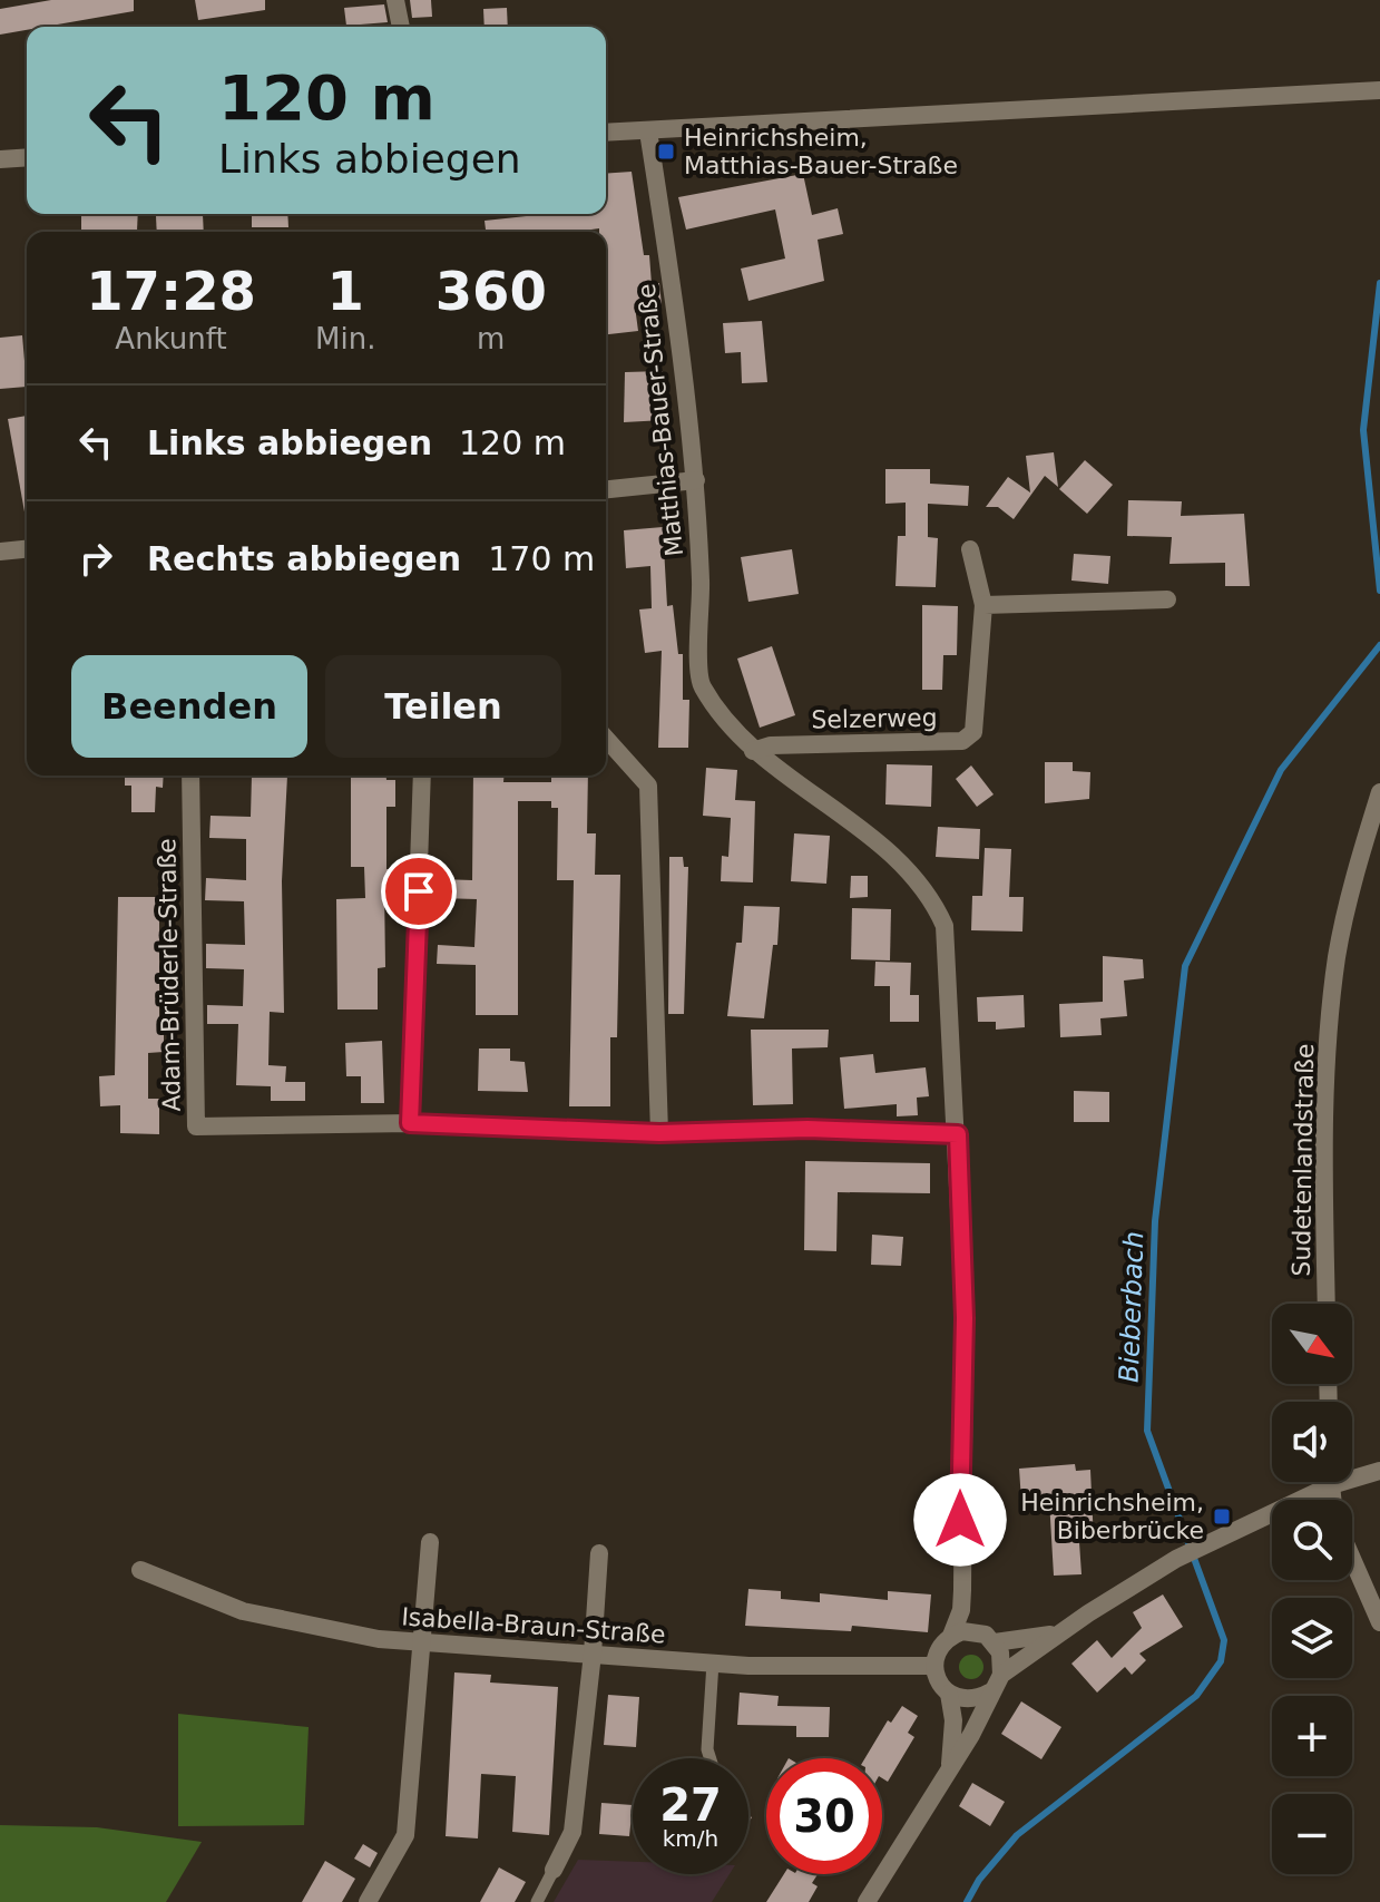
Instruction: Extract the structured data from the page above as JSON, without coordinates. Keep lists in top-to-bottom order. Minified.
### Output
{"streets":{"street":["Matthias-Bauer-Straße","Selzerweg","Adam-Brüderle-Straße","Sudetenlandstraße","Isabella-Braun-Straße"]},"crossings":[["Matthias-Bauer-Straße","Selzerweg"],["Matthias-Bauer-Straße","Adam-Brüderle-Straße"],["Matthias-Bauer-Straße","Isabella-Braun-Straße"]],"water":["Bieberbach"],"places":{"transit":["Heinrichsheim, Matthias-Bauer-Straße","Heinrichsheim, Biberbrücke"]},"north":"bottom right","page":{"turn":["120 m","Links abbiegen"],"eta":["17:28","Ankunft","1","Min.","360","m"],"list":[{"name":"Links abbiegen","value":"120 m"},{"name":"Rechts abbiegen","value":"170 m"}],"buttons":["Beenden","Teilen"],"map_buttons":["+","−"],"speed":"27 km/h","limit":"30"}}
